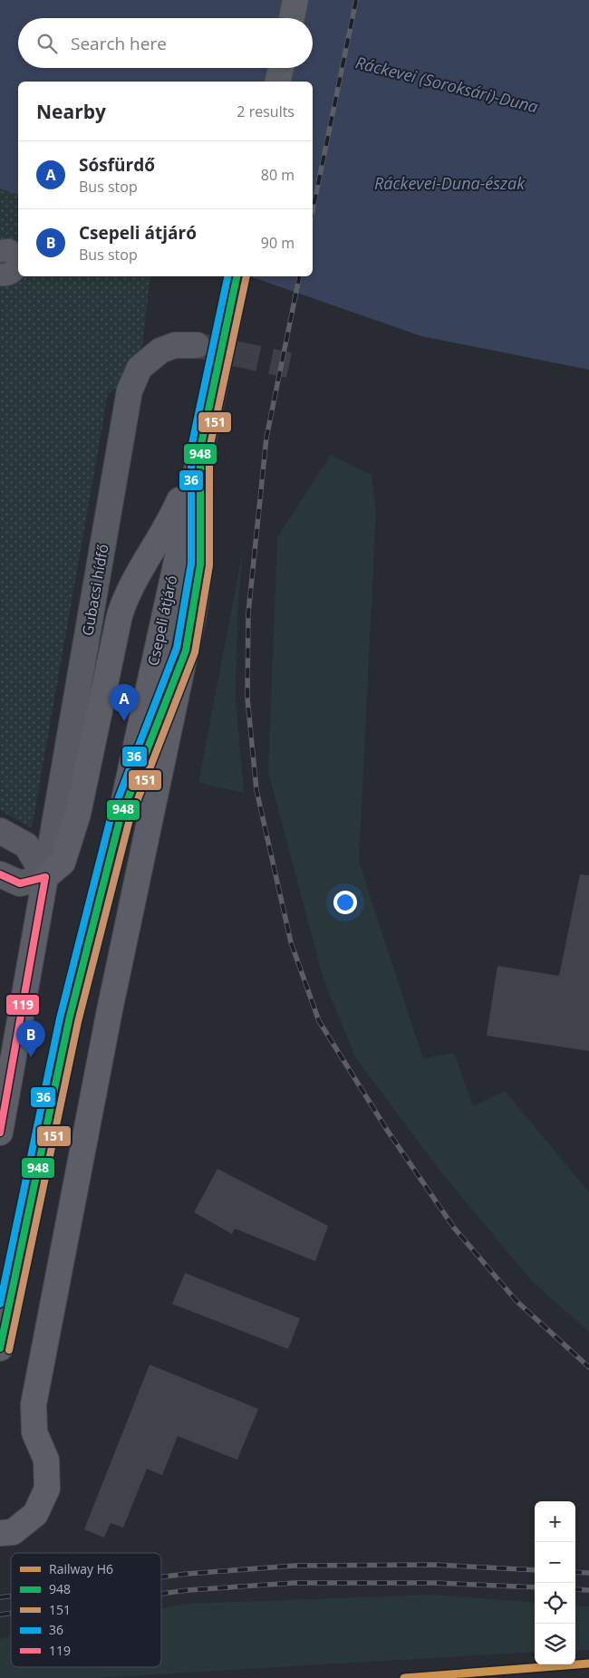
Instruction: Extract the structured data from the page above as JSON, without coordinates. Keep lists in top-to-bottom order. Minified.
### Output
{"streets":{"main road":["Csepeli átjáró"],"street":["Gubacsi hídfő"]},"water":["Ráckevei (Soroksári)-Duna","Ráckevei-Duna-észak"],"lines":["transit line 948","transit line 151","transit line 36","transit line 119","rail line H6"],"legend":["Railway H6","948","151","36","119"],"page":{"search":"Search here","heading":["Nearby","2 results"],"list":[{"mark":"A","name":"Sósfürdő","note":"Bus stop","value":"80 m"},{"mark":"B","name":"Csepeli átjáró","note":"Bus stop","value":"90 m"}],"pins":["A","B"],"map_buttons":["+","−"]}}
